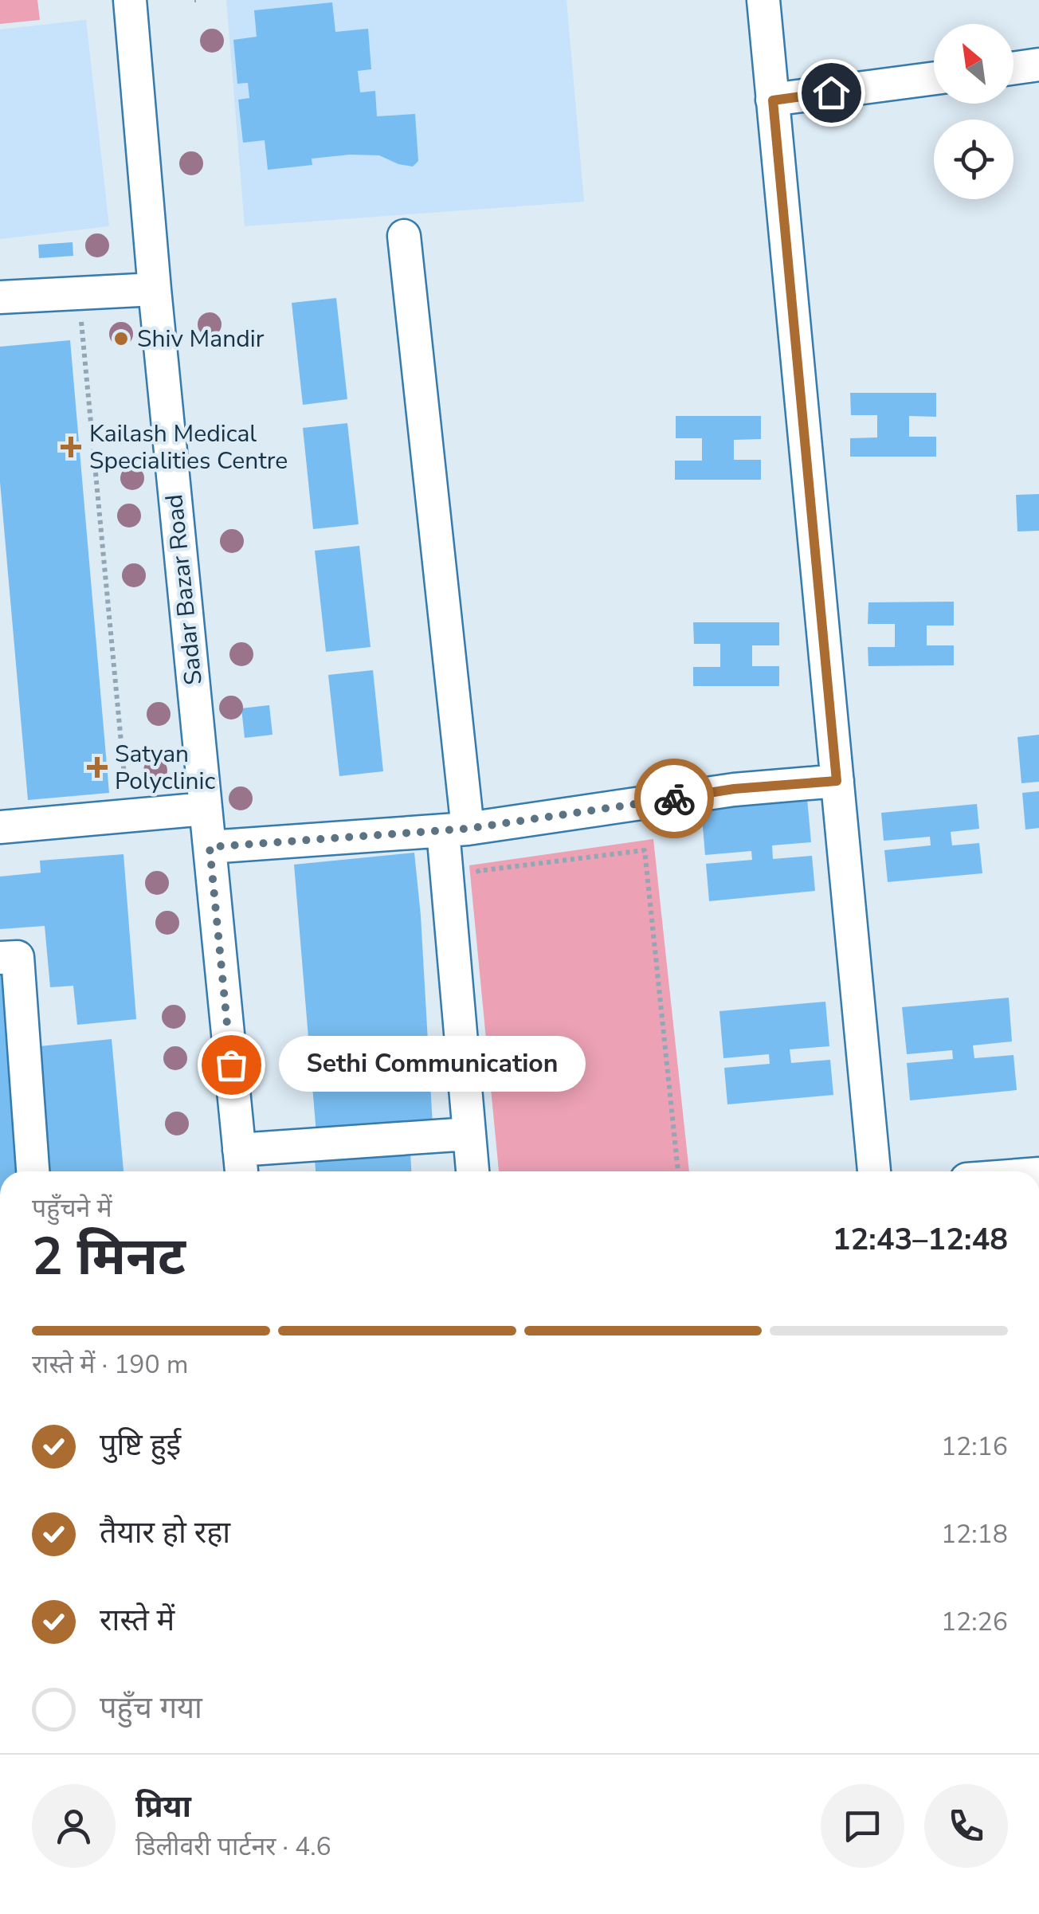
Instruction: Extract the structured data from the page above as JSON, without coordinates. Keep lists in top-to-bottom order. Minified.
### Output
{"streets":{"street":["Sadar Bazar Road"]},"places":{"other":["Shiv Mandir","Sethi Communication"],"health":["Kailash Medical Specialities Centre","Satyan Polyclinic"]},"north":"top left","page":{"bubble":"Sethi Communication","heading":["2 मिनट","पहुँचने में","12:43–12:48"],"panel":["प्रिया","डिलीवरी पार्टनर · 4.6"],"bar":"रास्ते में · 190 m","list":[["पुष्टि हुई","12:16"],["तैयार हो रहा","12:18"],["रास्ते में","12:26"],"पहुँच गया"]}}
